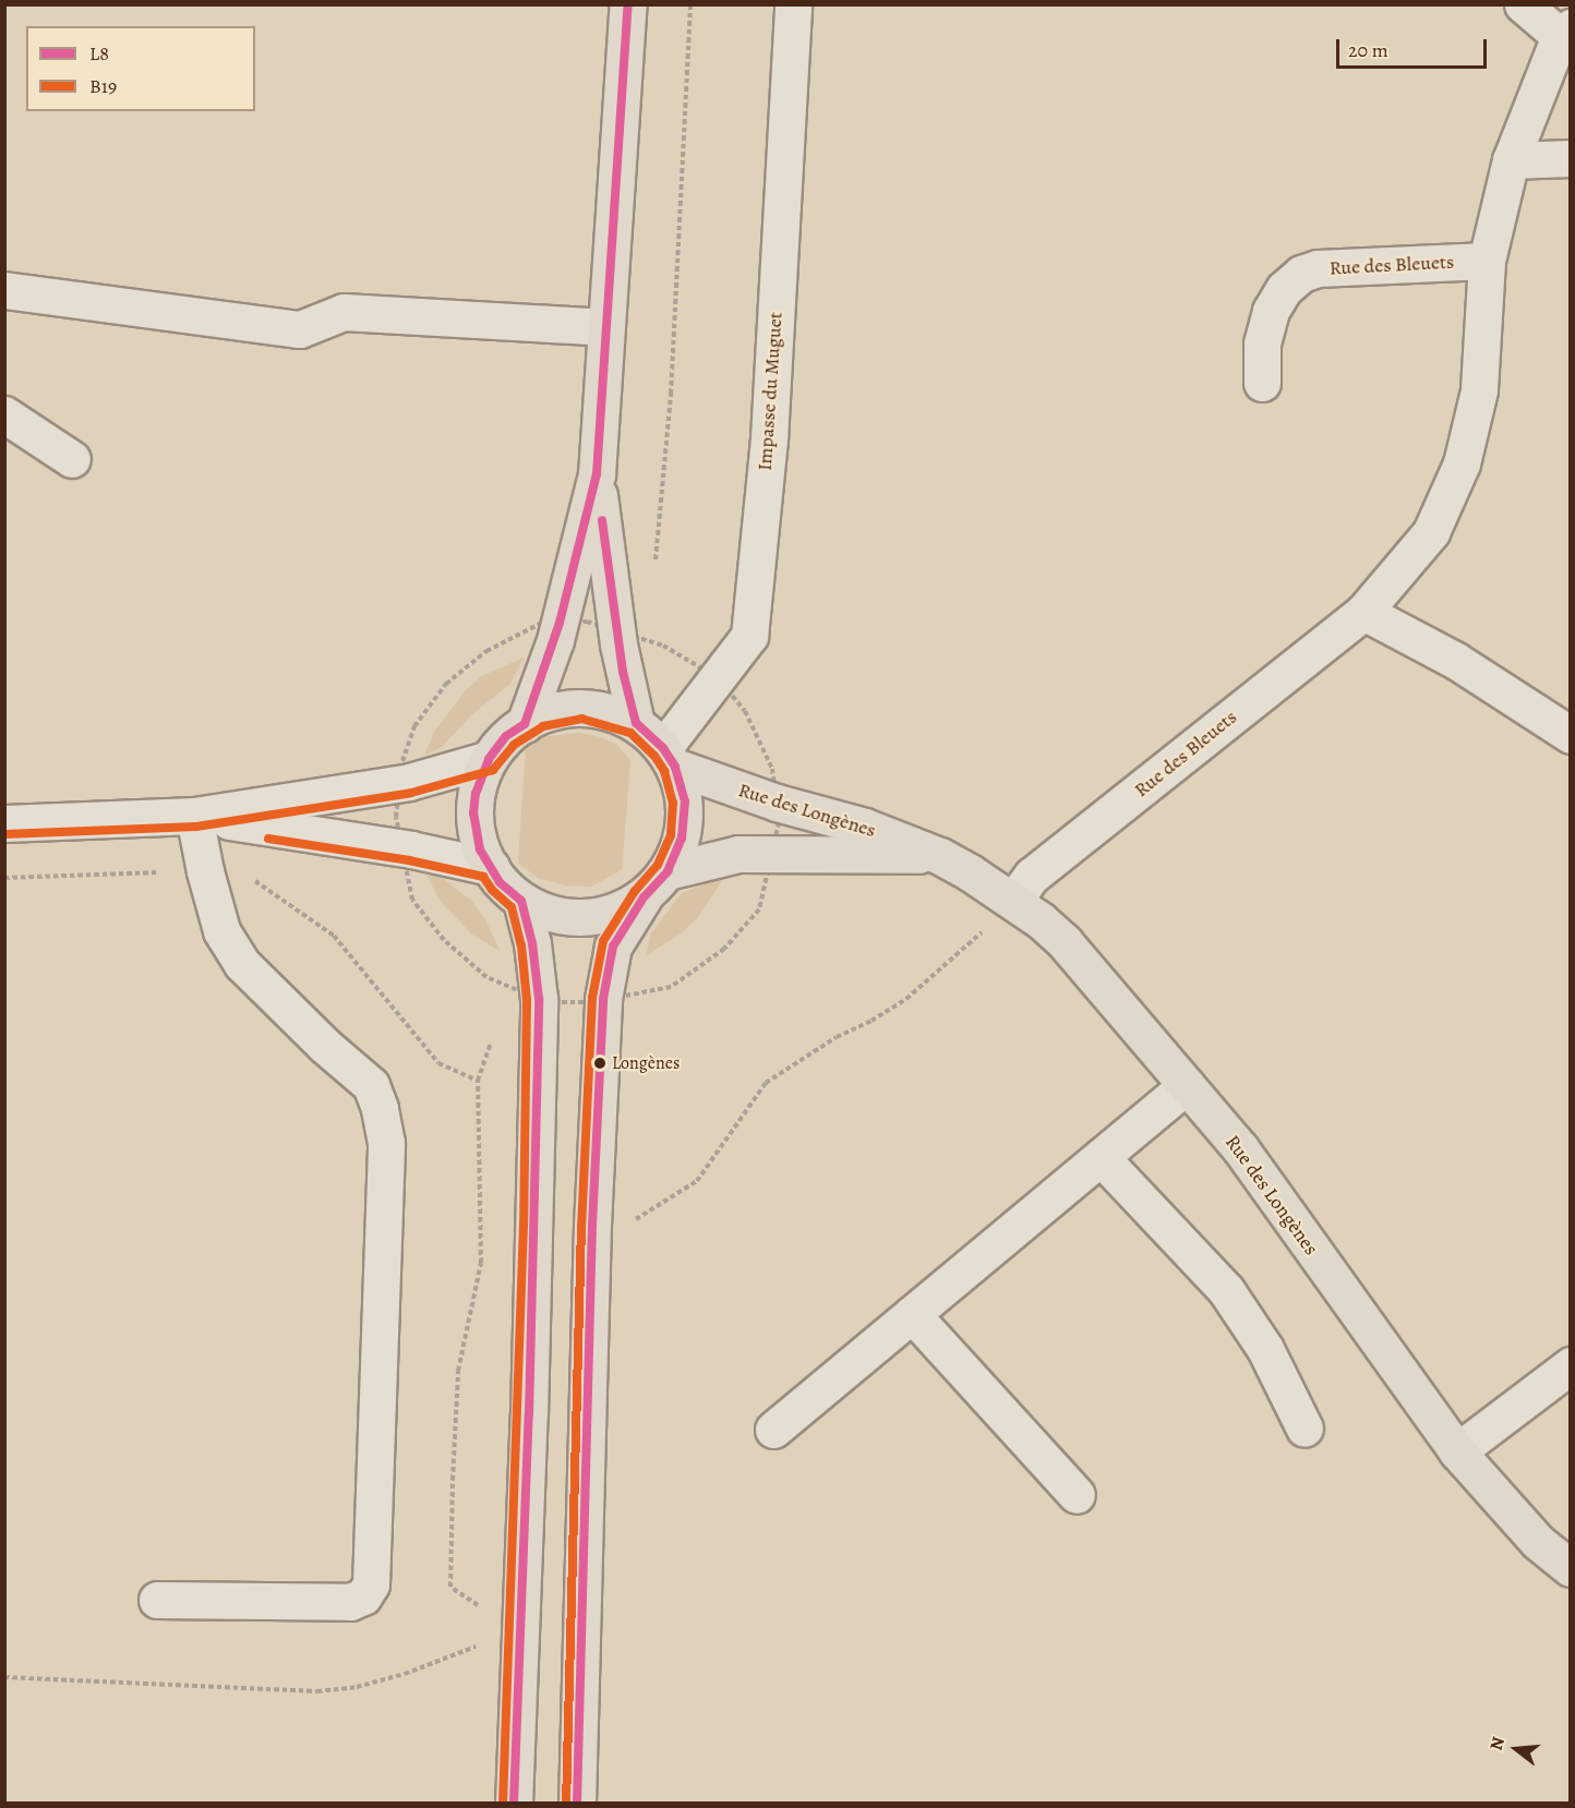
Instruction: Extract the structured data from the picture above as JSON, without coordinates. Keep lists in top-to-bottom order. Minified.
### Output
{"streets":{"main road":["Rue des Longènes"],"street":["Rue des Bleuets","Impasse du Muguet"]},"crossings":[["Rue des Bleuets","Rue des Longènes"],["Impasse du Muguet","Rue des Longènes"]],"places":["Longènes"],"lines":["transit line L8","transit line B19"],"legend":["L8","B19"],"scale_bar":"20 m","north":"left"}
